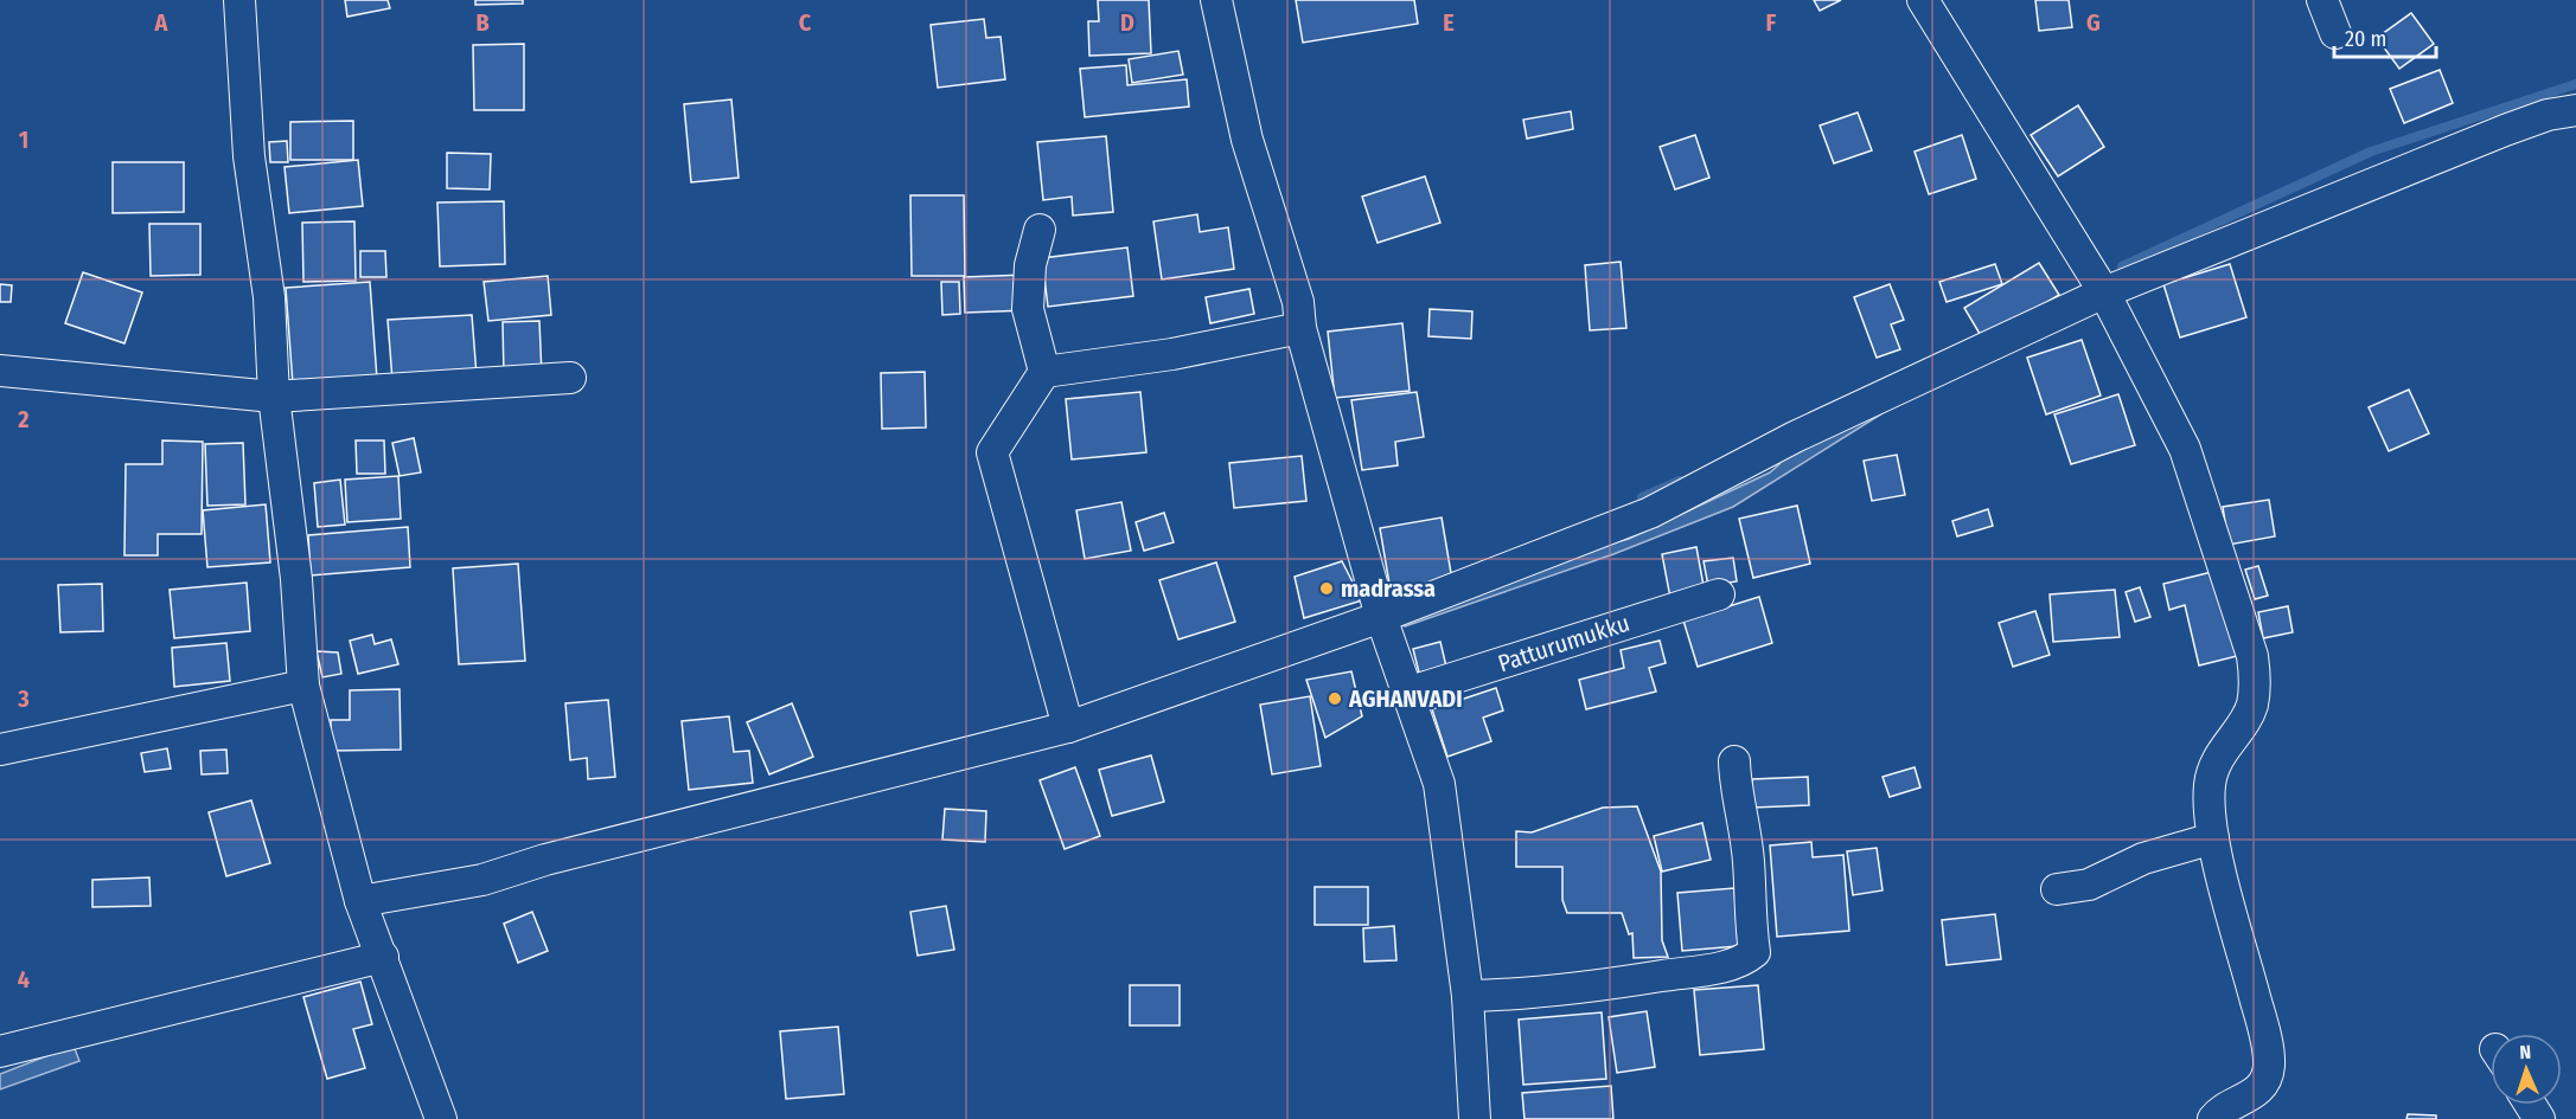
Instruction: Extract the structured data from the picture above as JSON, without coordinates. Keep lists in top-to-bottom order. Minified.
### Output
{"streets":{"street":["Patturumukku"]},"places":["madrassa","AGHANVADI"],"scale_bar":"20 m","north":"top","grid":{"columns":["A","B","C","D","E","F","G"],"rows":["1","2","3","4"]}}
